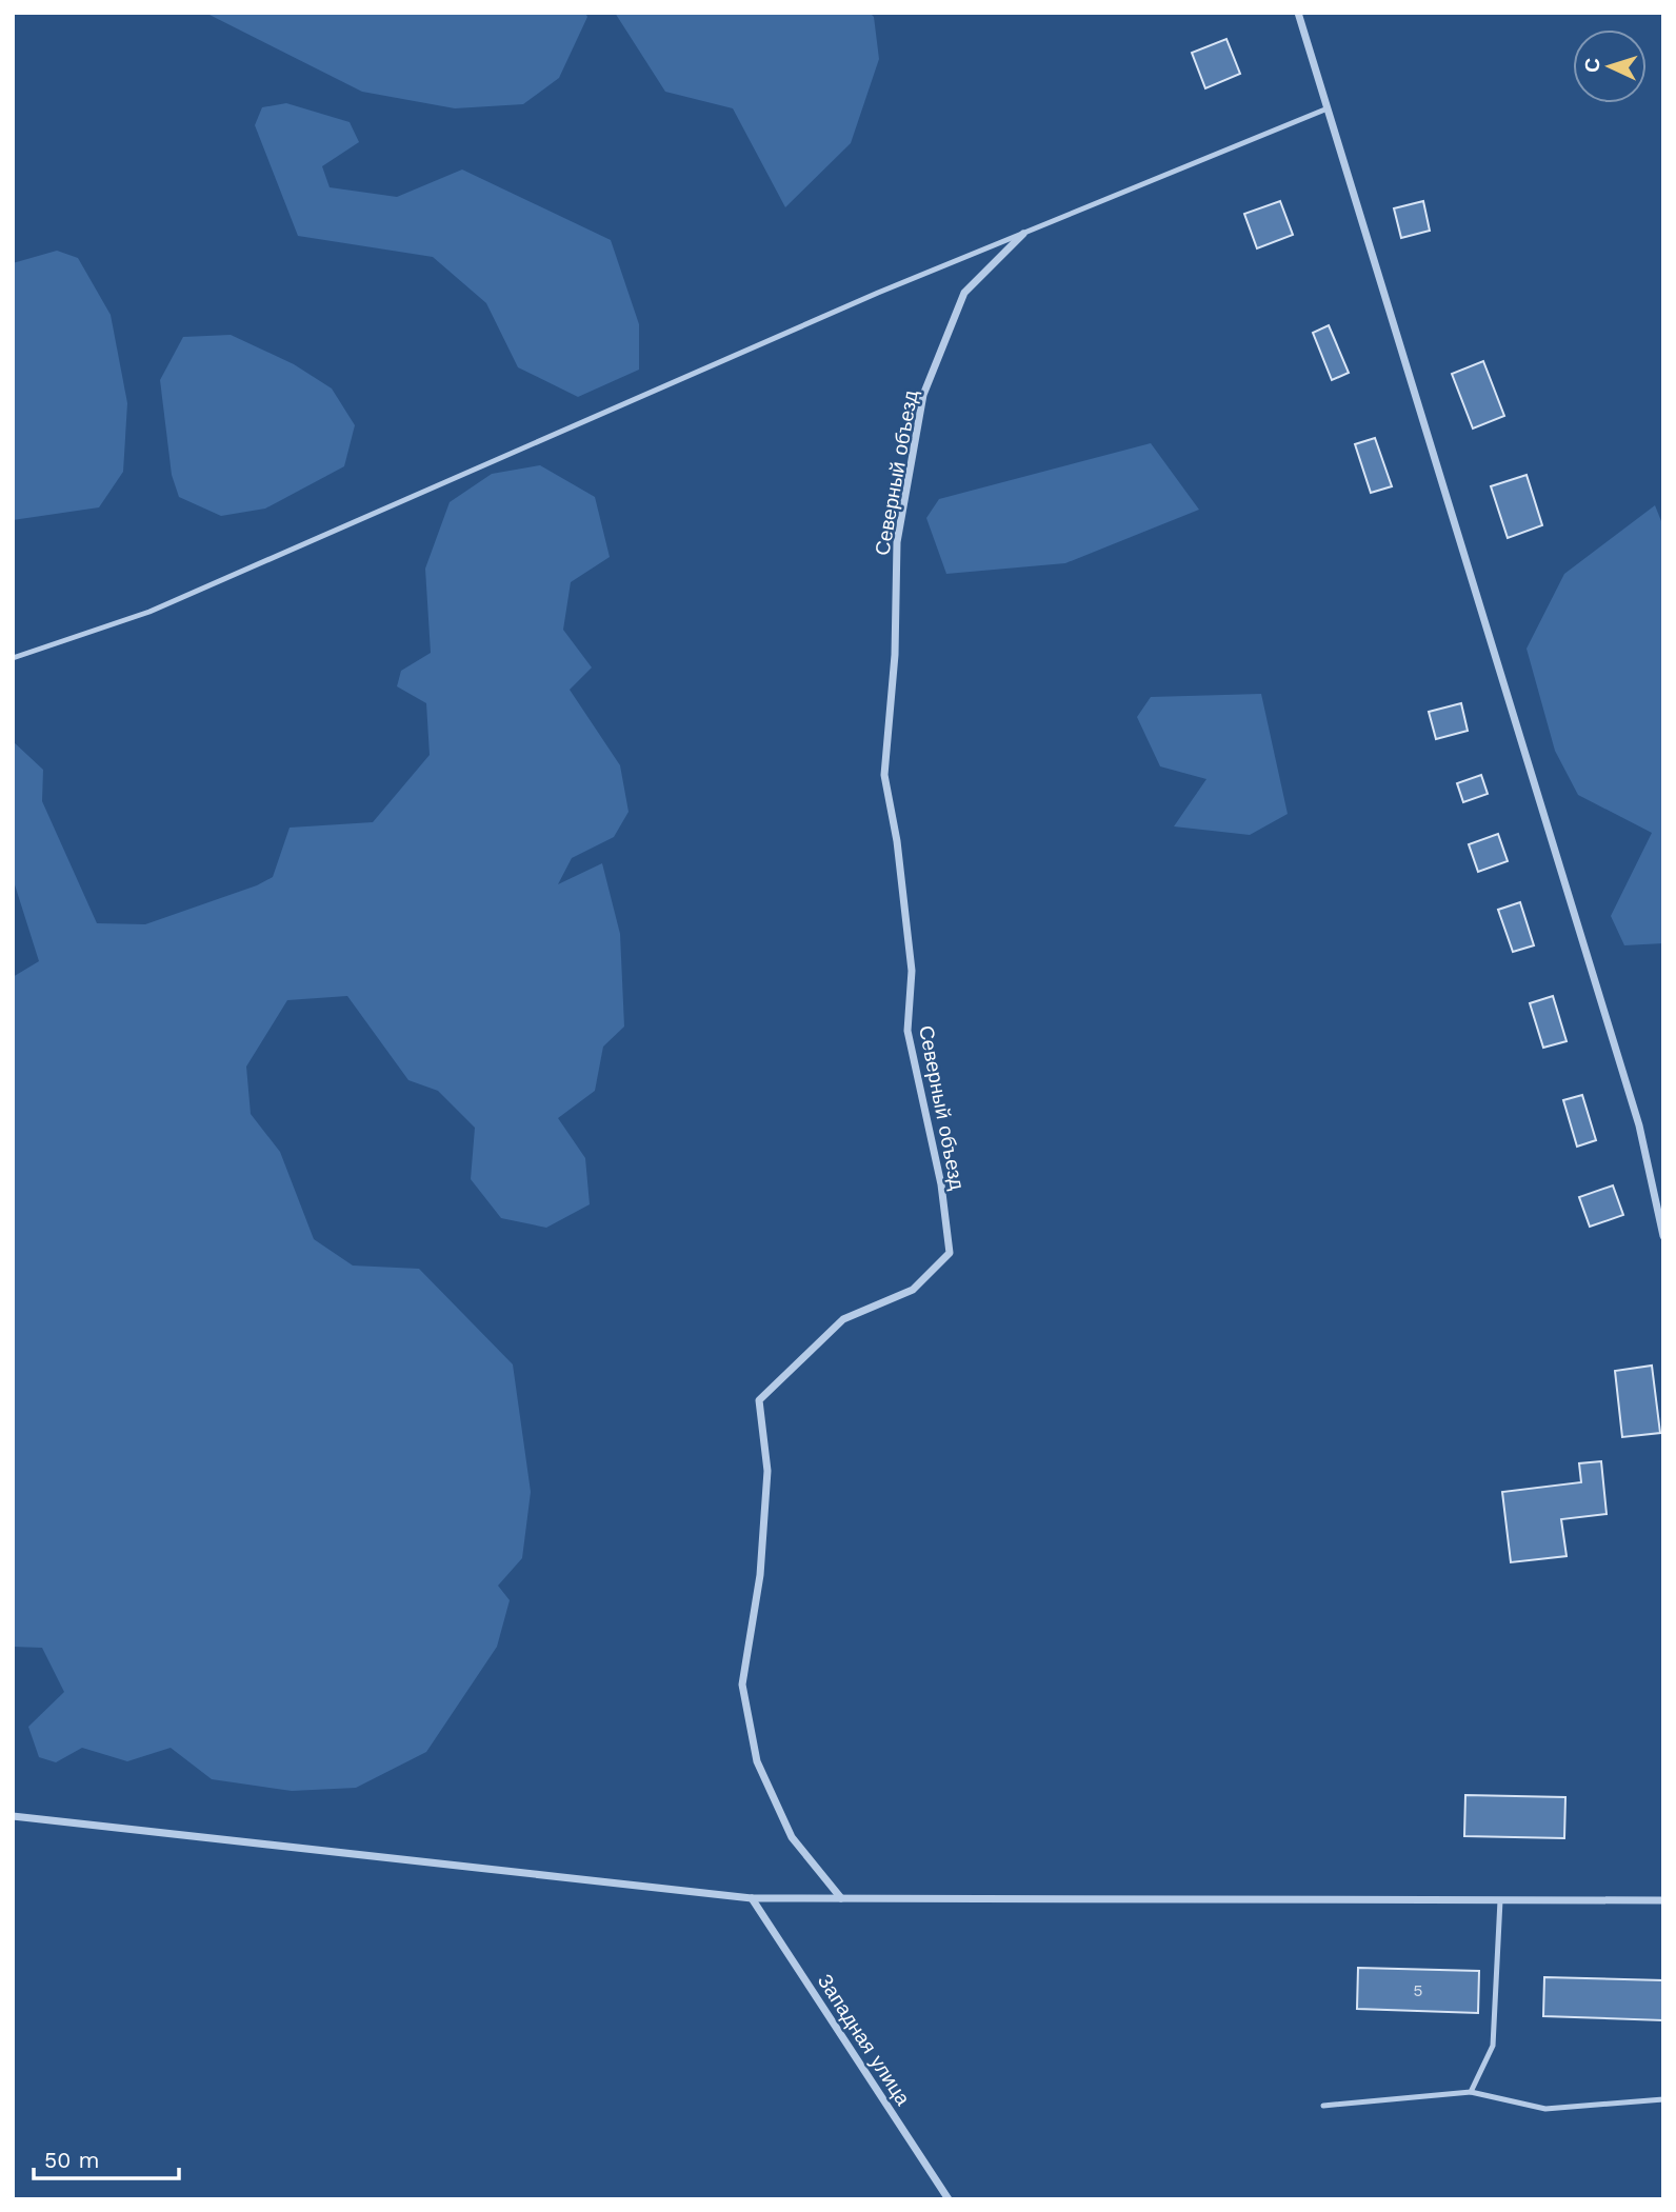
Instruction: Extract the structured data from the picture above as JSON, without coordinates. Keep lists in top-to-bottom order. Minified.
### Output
{"streets":{"street":["Северный объезд","Западная улица"]},"house_numbers":["5"],"scale_bar":"50 m","north":"left"}
